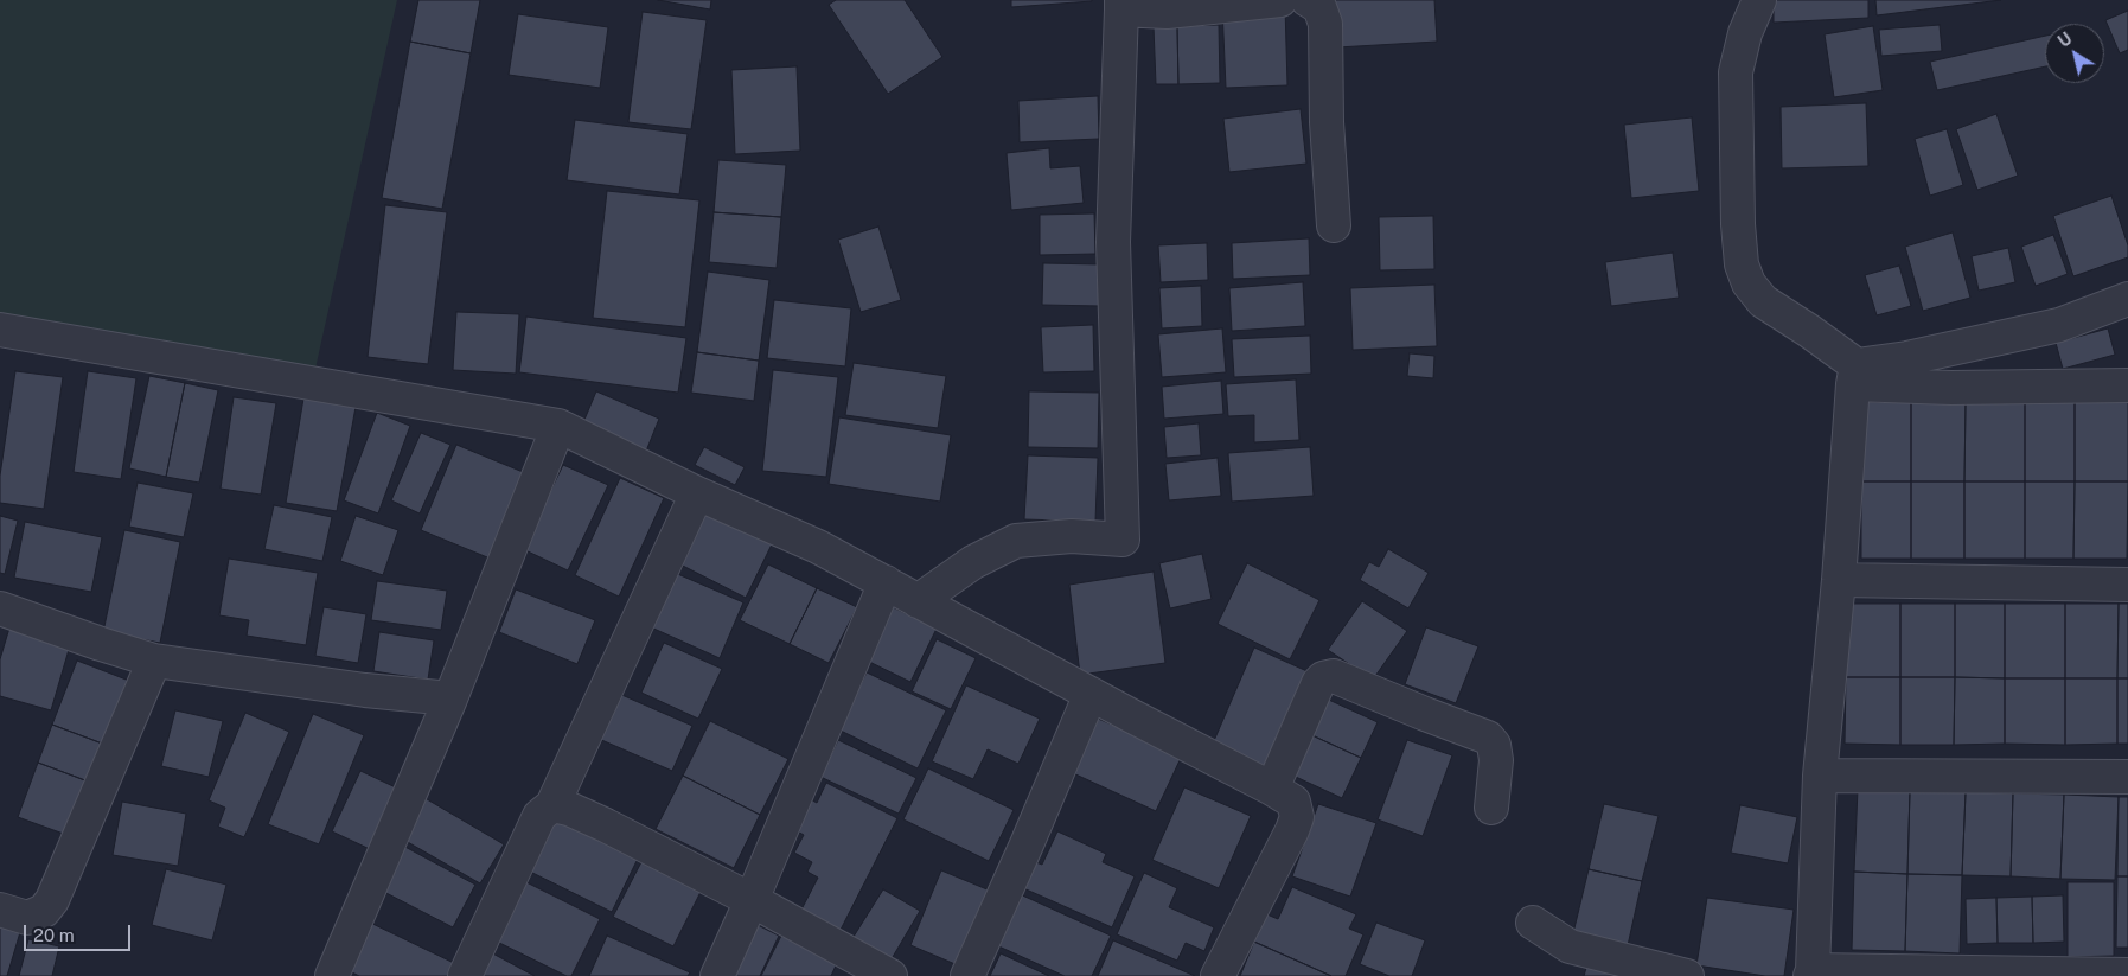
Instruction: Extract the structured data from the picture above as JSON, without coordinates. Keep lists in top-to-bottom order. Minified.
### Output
{"scale_bar":"20 m","north":"top left"}
